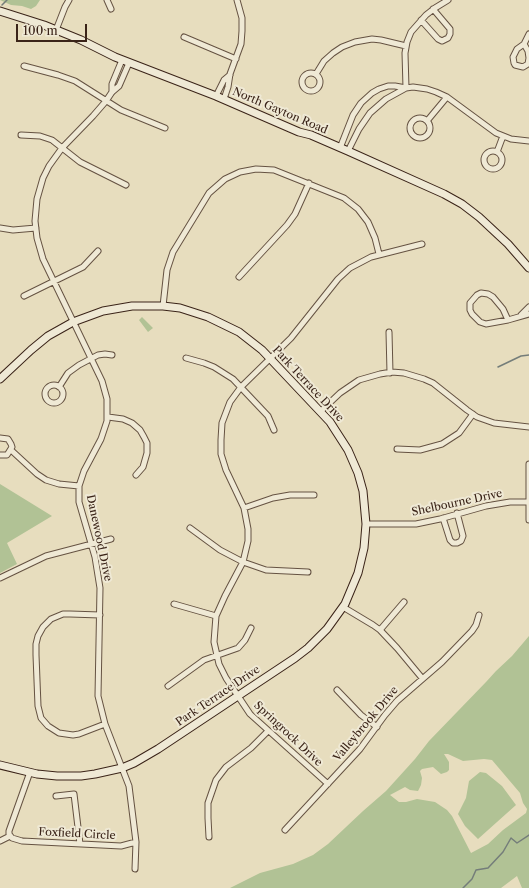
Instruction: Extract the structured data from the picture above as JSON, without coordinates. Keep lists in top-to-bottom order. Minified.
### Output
{"streets":{"street":["North Gayton Road","Park Terrace Drive","Shelbourne Drive","Danewood Drive","Valleybrook Drive","Springrock Drive","Foxfield Circle"]},"crossings":[["North Gayton Road","Danewood Drive"],["Park Terrace Drive","Shelbourne Drive"],["Park Terrace Drive","Danewood Drive"],["Park Terrace Drive","Springrock Drive"],["Valleybrook Drive","Springrock Drive"]],"scale_bar":"100 m"}
